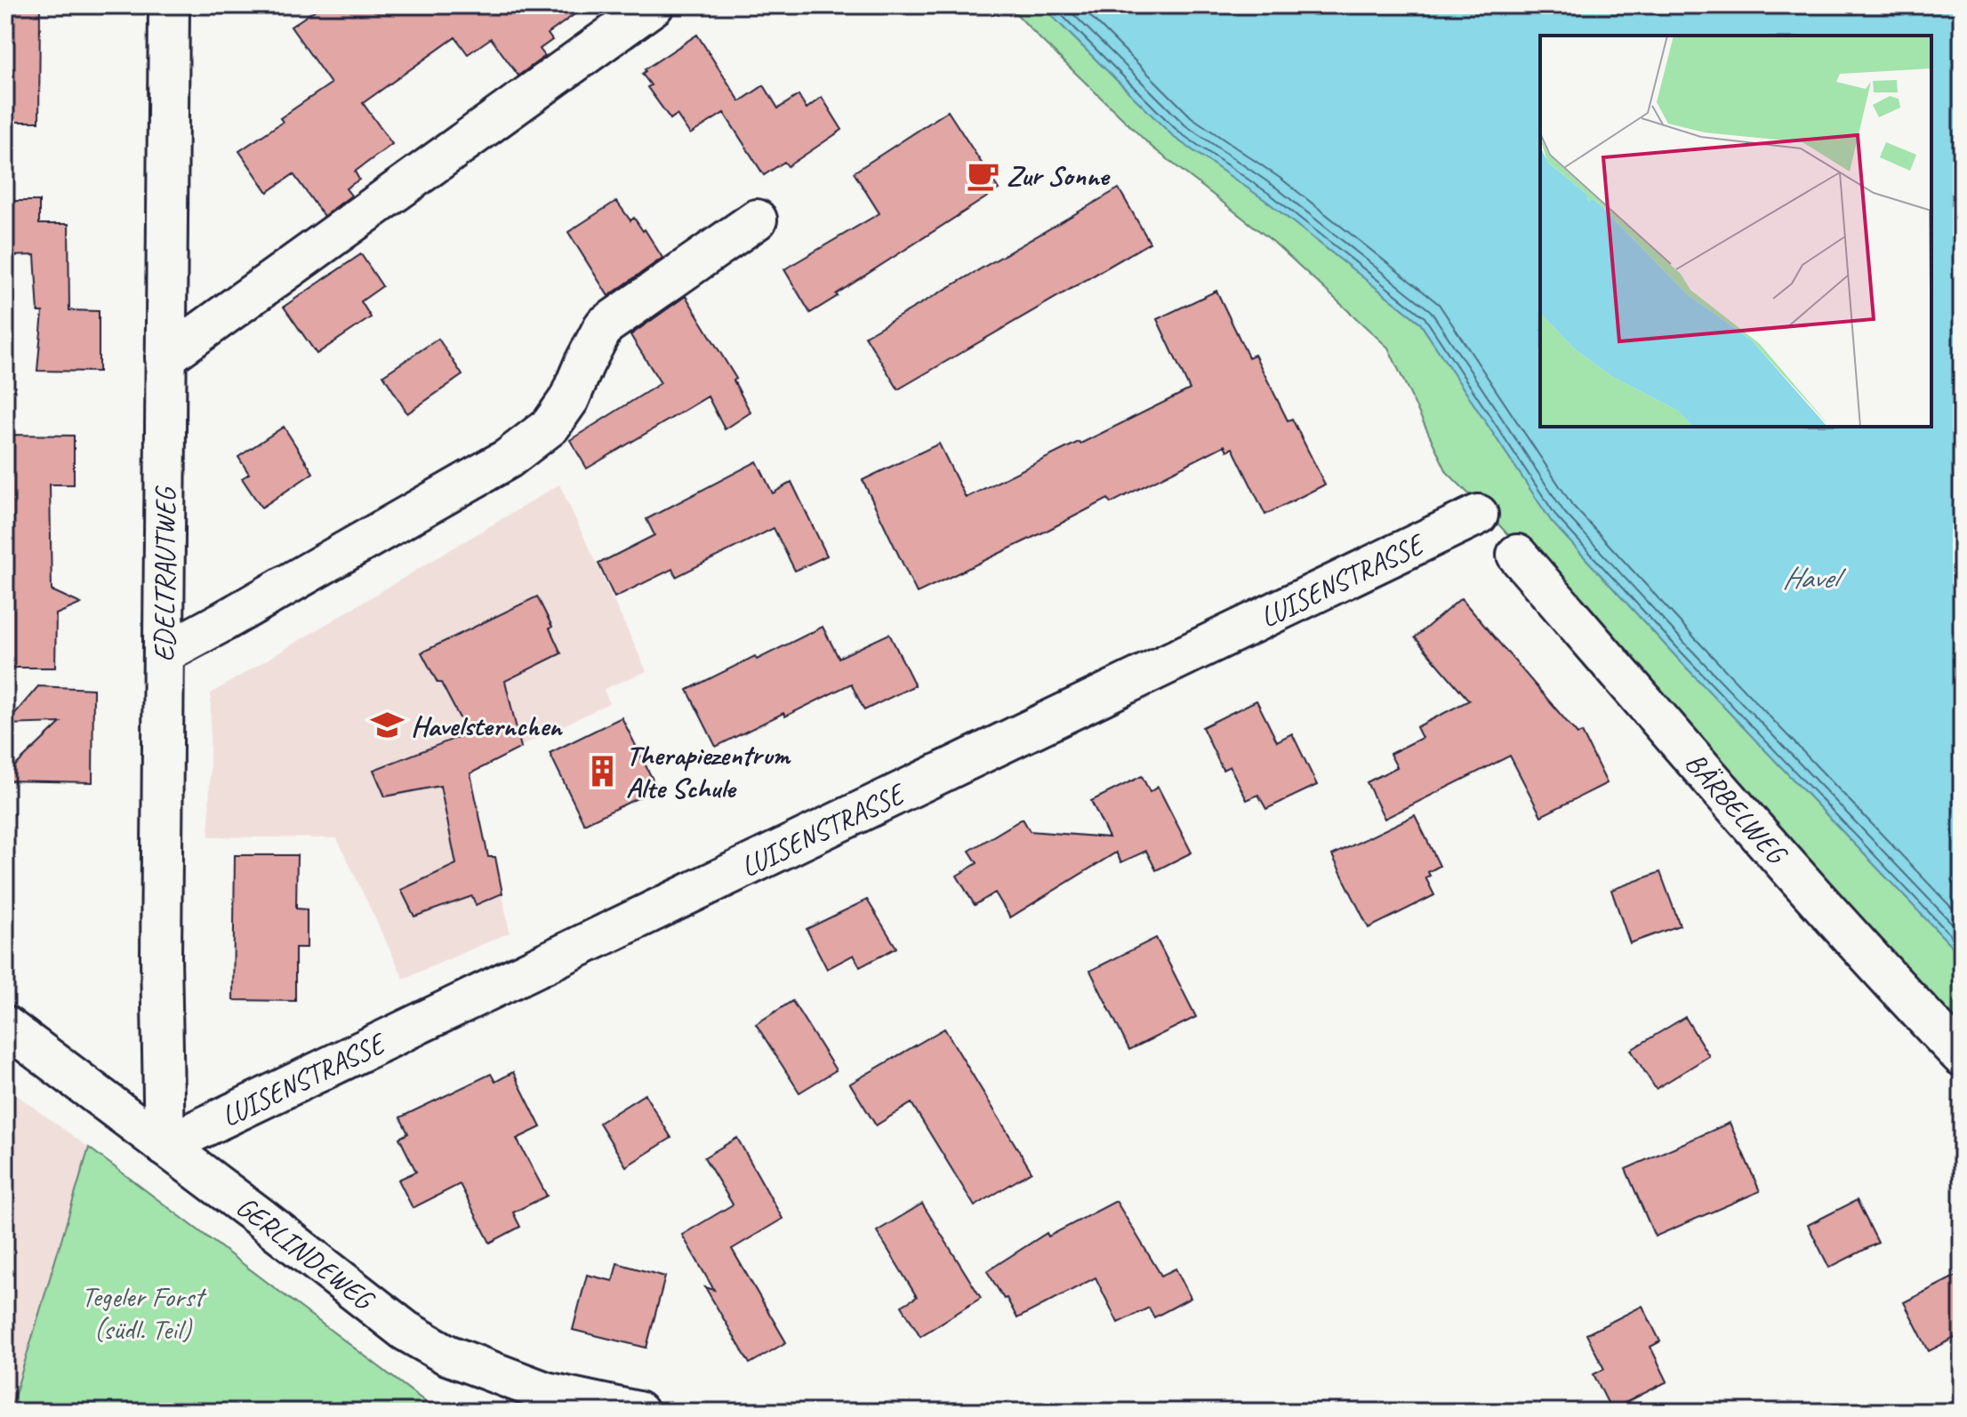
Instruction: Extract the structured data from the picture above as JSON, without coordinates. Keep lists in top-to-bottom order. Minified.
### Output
{"streets":{"street":["EDELTRAUTWEG","LUISENSTRASSE","BÄRBELWEG","GERLINDEWEG"]},"crossings":[["EDELTRAUTWEG","LUISENSTRASSE"],["EDELTRAUTWEG","GERLINDEWEG"],["LUISENSTRASSE","GERLINDEWEG"]],"water":["Havel"],"parks":["Tegeler Forst (südl. Teil)"],"places":{"cafe":["Zur Sonne"],"school or university":["Havelsternchen"],"building":["Therapiezentrum Alte Schule"]}}
